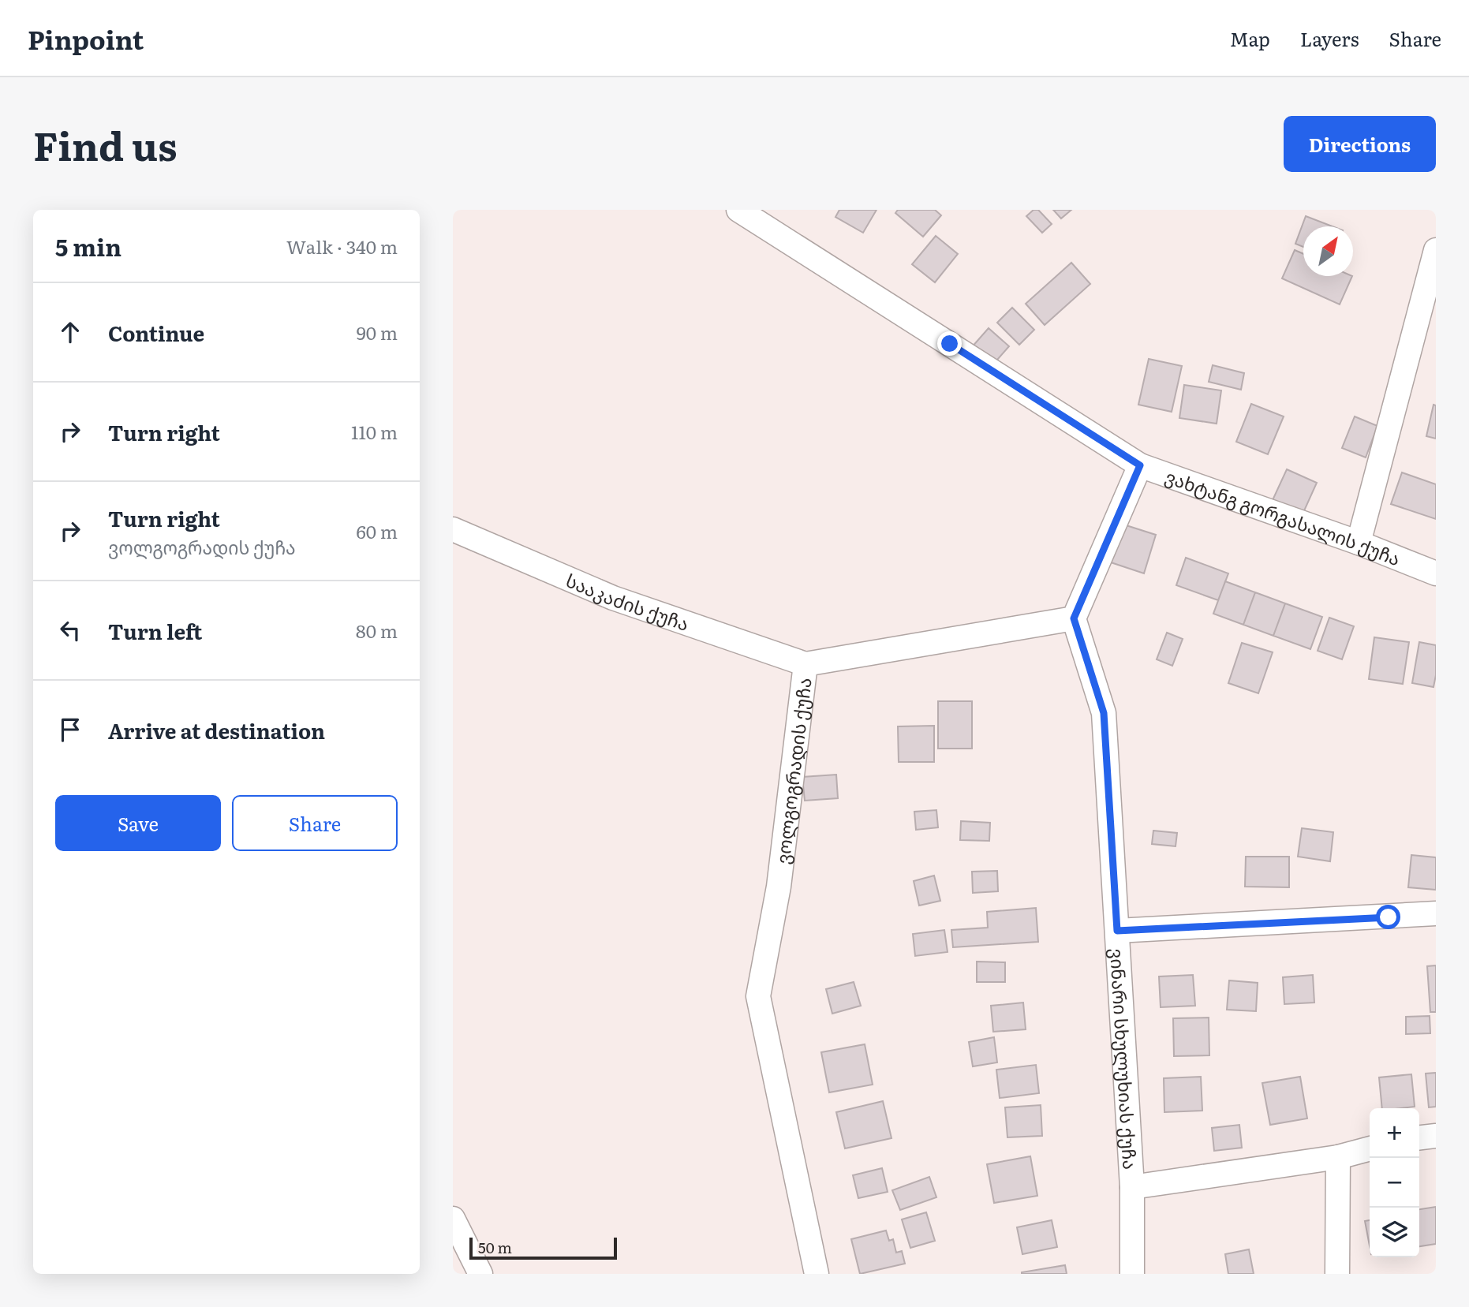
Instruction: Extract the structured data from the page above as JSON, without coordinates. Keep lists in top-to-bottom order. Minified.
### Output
{"streets":{"street":["ვახტანგ გორგასალის ქუჩა","სააკაძის ქუჩა","ვოლგოგრადის ქუჩა","ვინარი სხულუხიას ქუჩა"]},"crossings":[["სააკაძის ქუჩა","ვოლგოგრადის ქუჩა"],["ვოლგოგრადის ქუჩა","ვინარი სხულუხიას ქუჩა"]],"scale_bar":"50 m","north":"top right","page":{"header":"Pinpoint","nav":["Map","Layers","Share"],"title":"Find us","buttons":["Directions",["Save","Share"]],"heading":["5 min","Walk · 340 m"],"list":[["Continue","90 m"],["Turn right","110 m"],["Turn right","ვოლგოგრადის ქუჩა","60 m"],["Turn left","80 m"],"Arrive at destination"],"map_buttons":["+","−"],"scale":"50 m"}}
